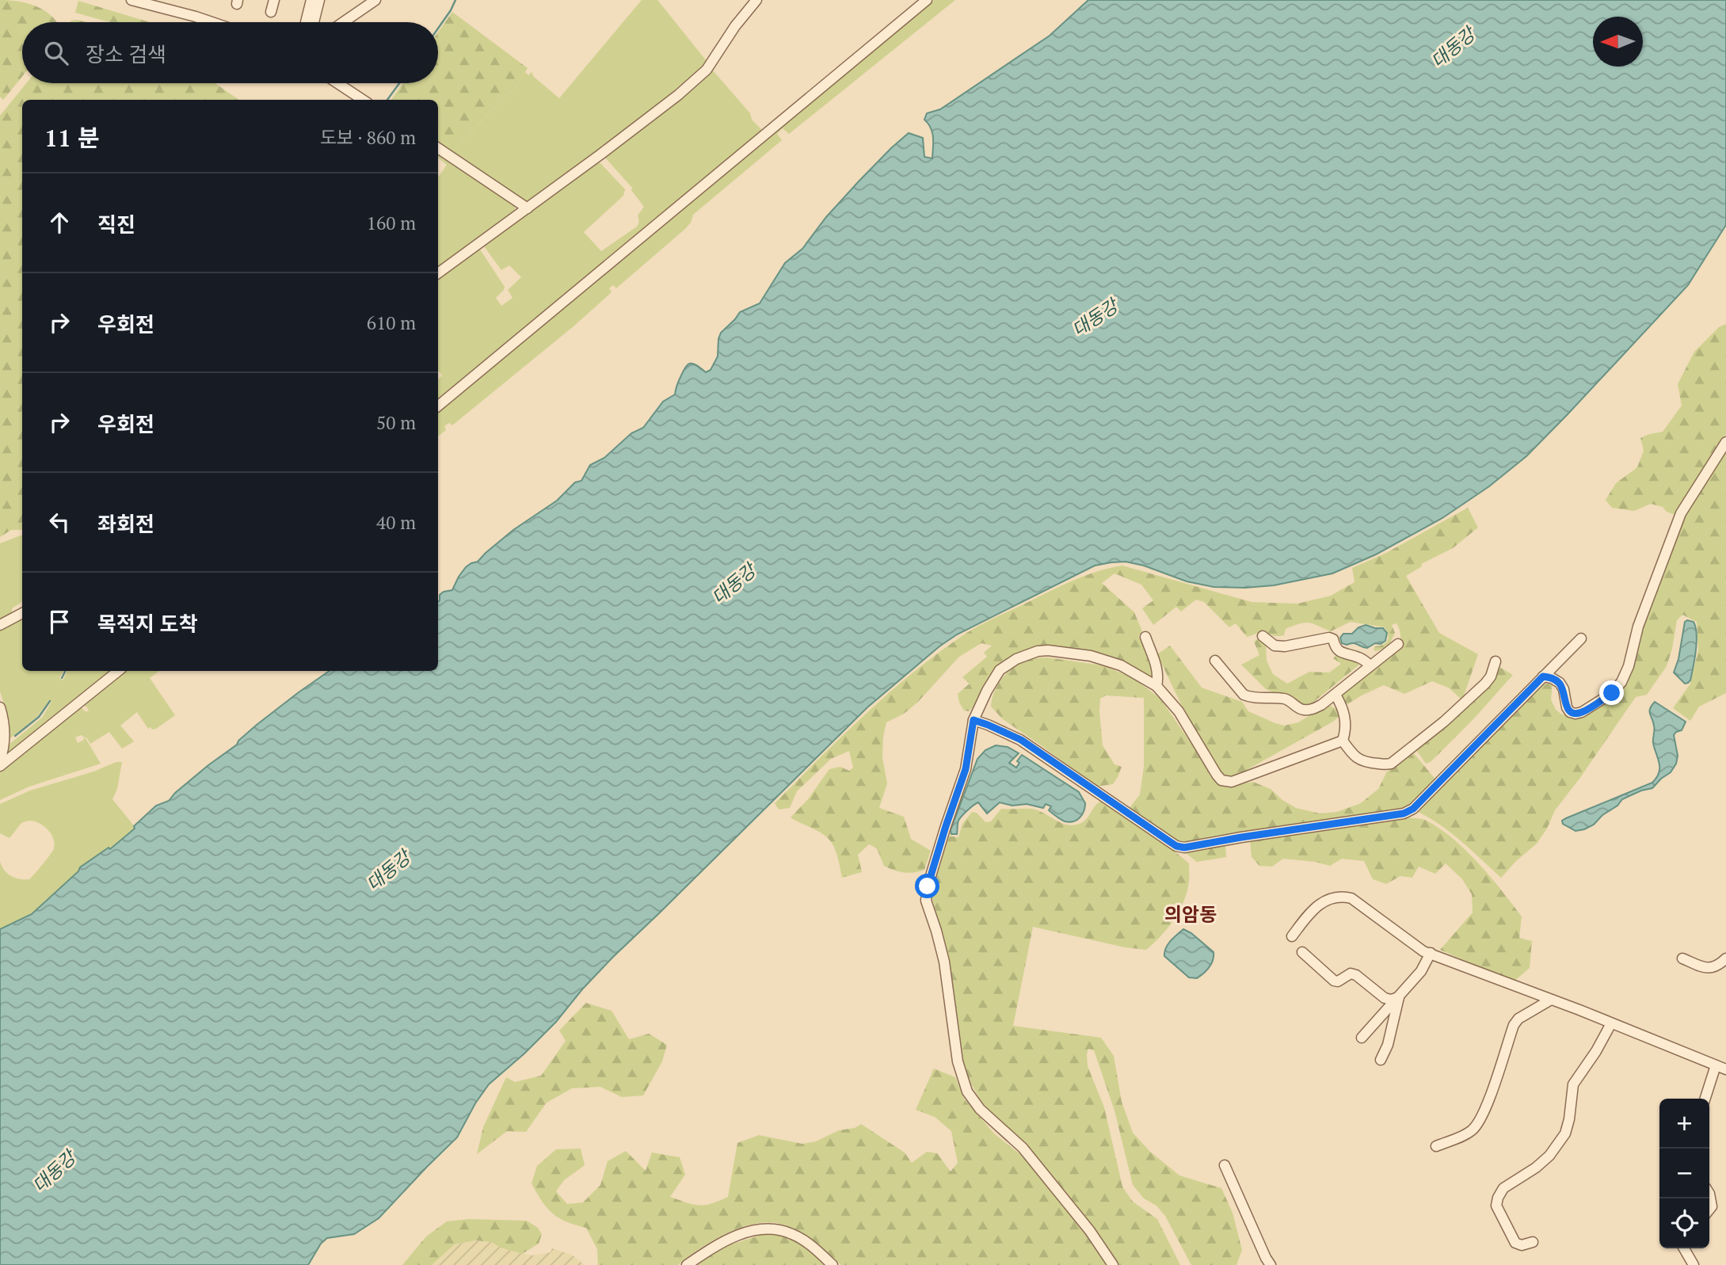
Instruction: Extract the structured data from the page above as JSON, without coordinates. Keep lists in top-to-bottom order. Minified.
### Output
{"districts":["의암동"],"water":["대동강"],"north":"left","page":{"search":"장소 검색","heading":["11 분","도보 · 860 m"],"list":[["직진","160 m"],["우회전","610 m"],["우회전","50 m"],["좌회전","40 m"],"목적지 도착"],"map_buttons":["+","−"]}}
